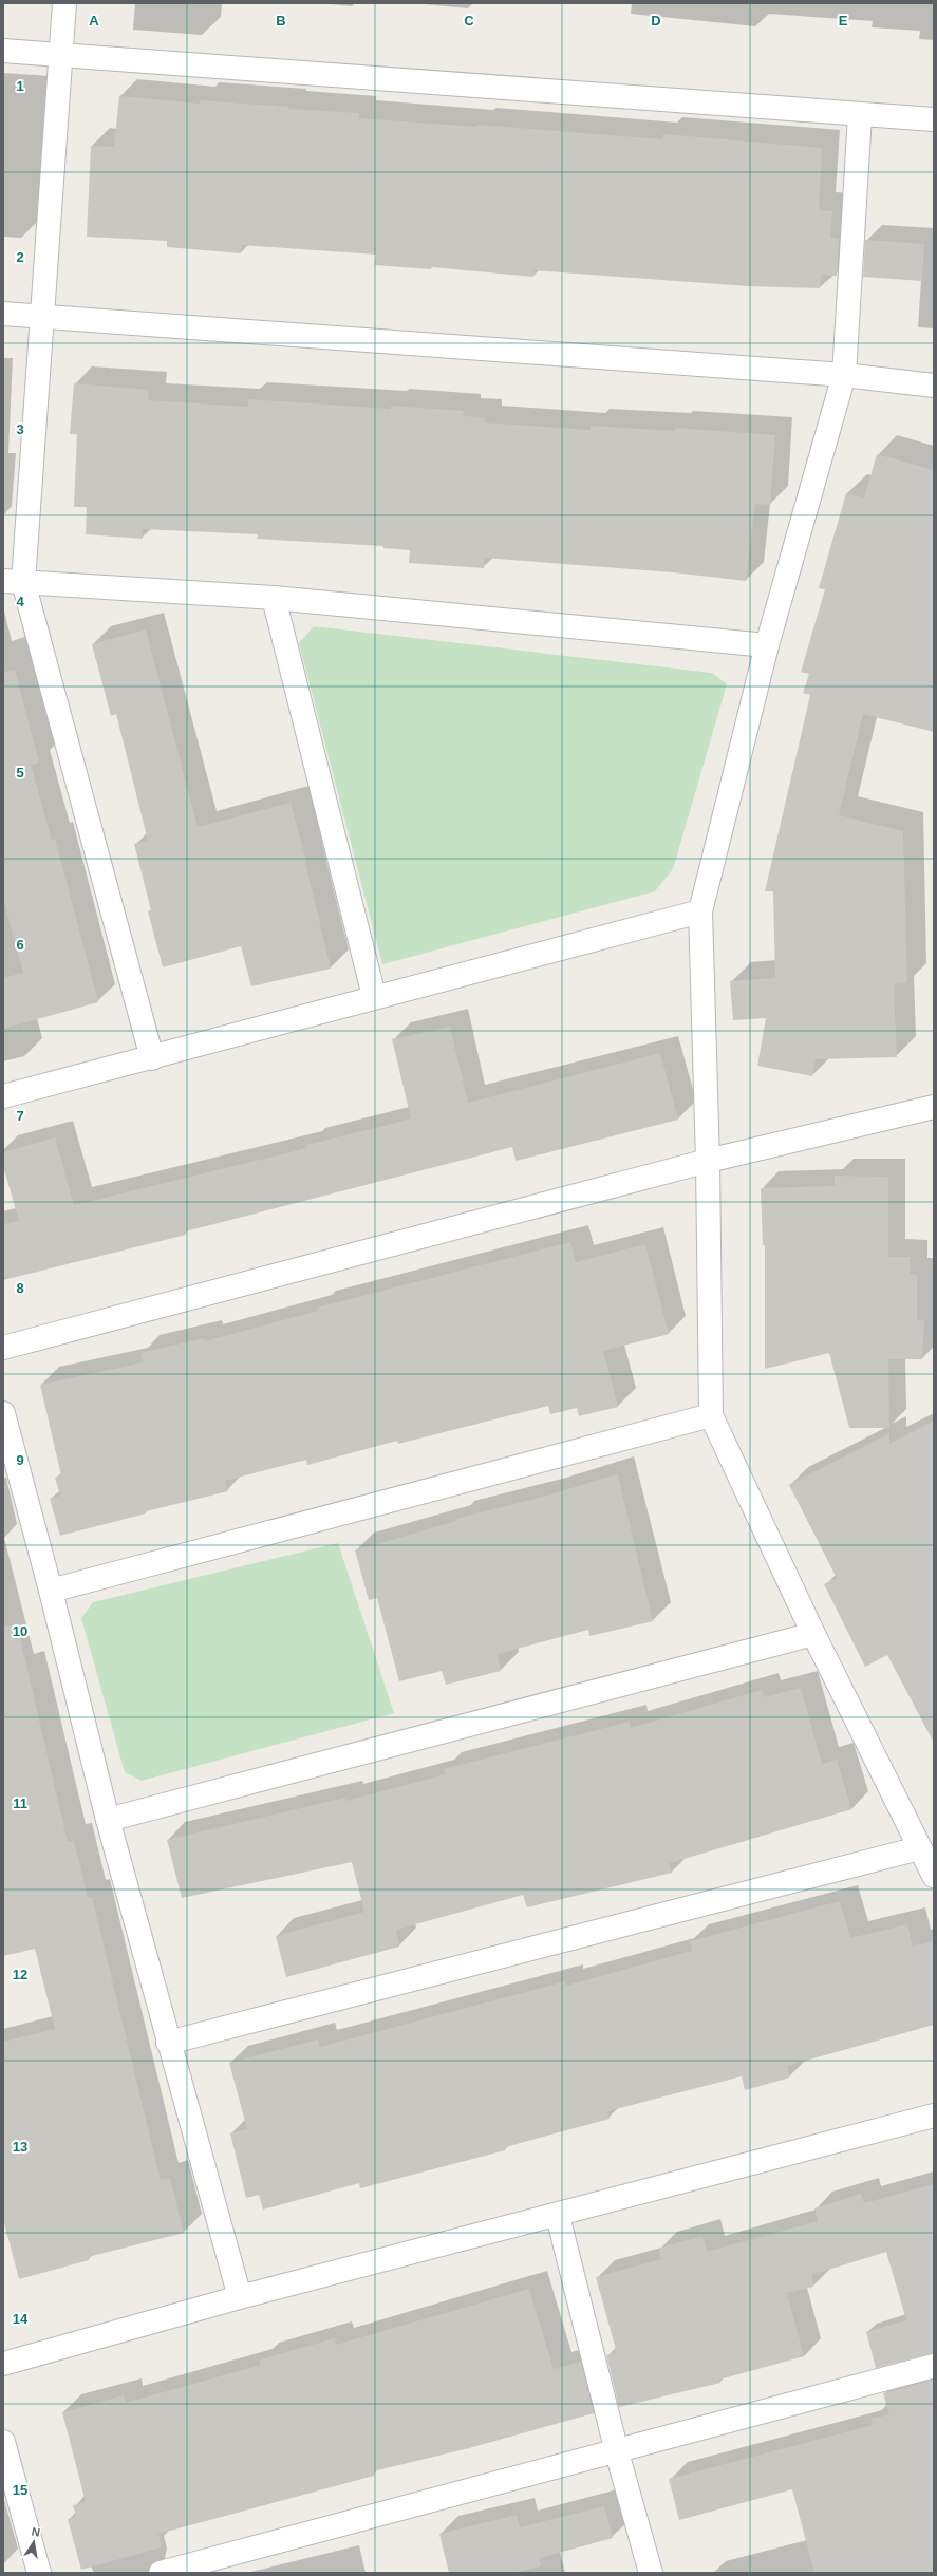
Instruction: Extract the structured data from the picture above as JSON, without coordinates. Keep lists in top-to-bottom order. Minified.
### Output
{"north":"top","grid":{"columns":["A","B","C","D","E"],"rows":["1","2","3","4","5","6","7","8","9","10","11","12","13","14","15"]}}
